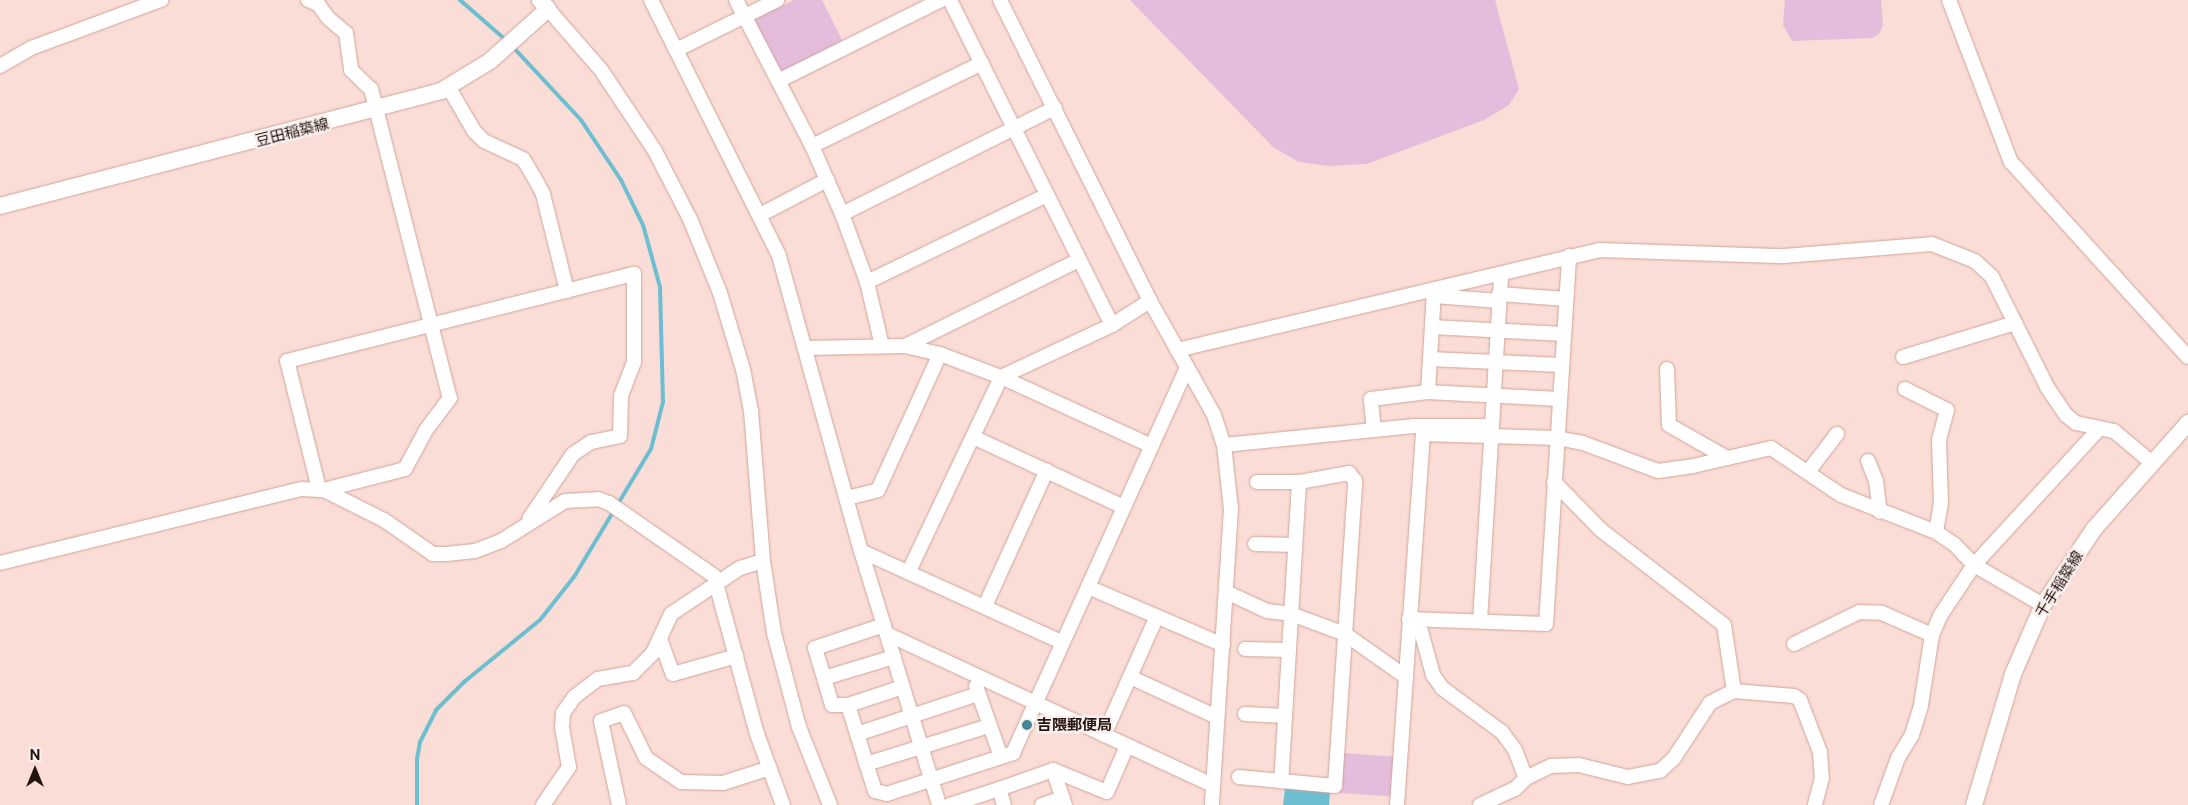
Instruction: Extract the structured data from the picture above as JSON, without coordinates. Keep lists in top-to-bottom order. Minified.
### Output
{"streets":{"main road":["豆田稲築線","千手稲築線"]},"places":["吉隈郵便局"],"north":"top"}
